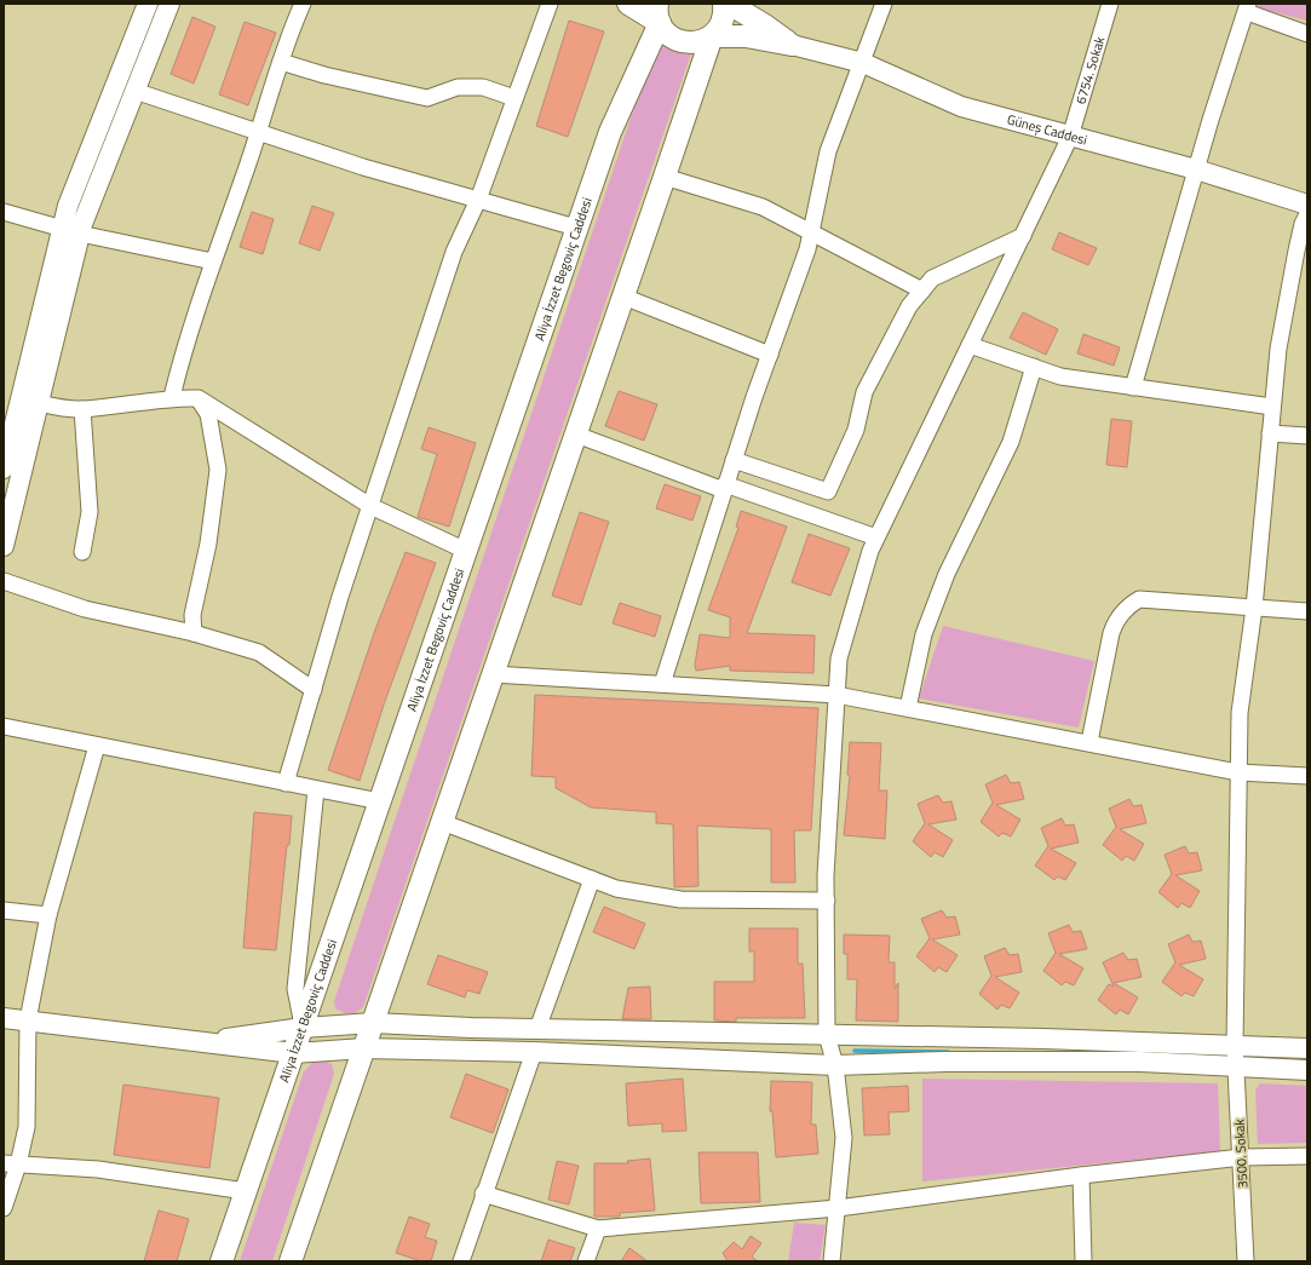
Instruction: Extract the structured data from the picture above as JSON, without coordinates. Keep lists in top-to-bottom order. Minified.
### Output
{"streets":{"main road":["Aliya İzzet Begoviç Caddesi"],"street":["6754. Sokak","Güneş Caddesi","3500. Sokak"]},"crossings":[["6754. Sokak","Güneş Caddesi"]]}
